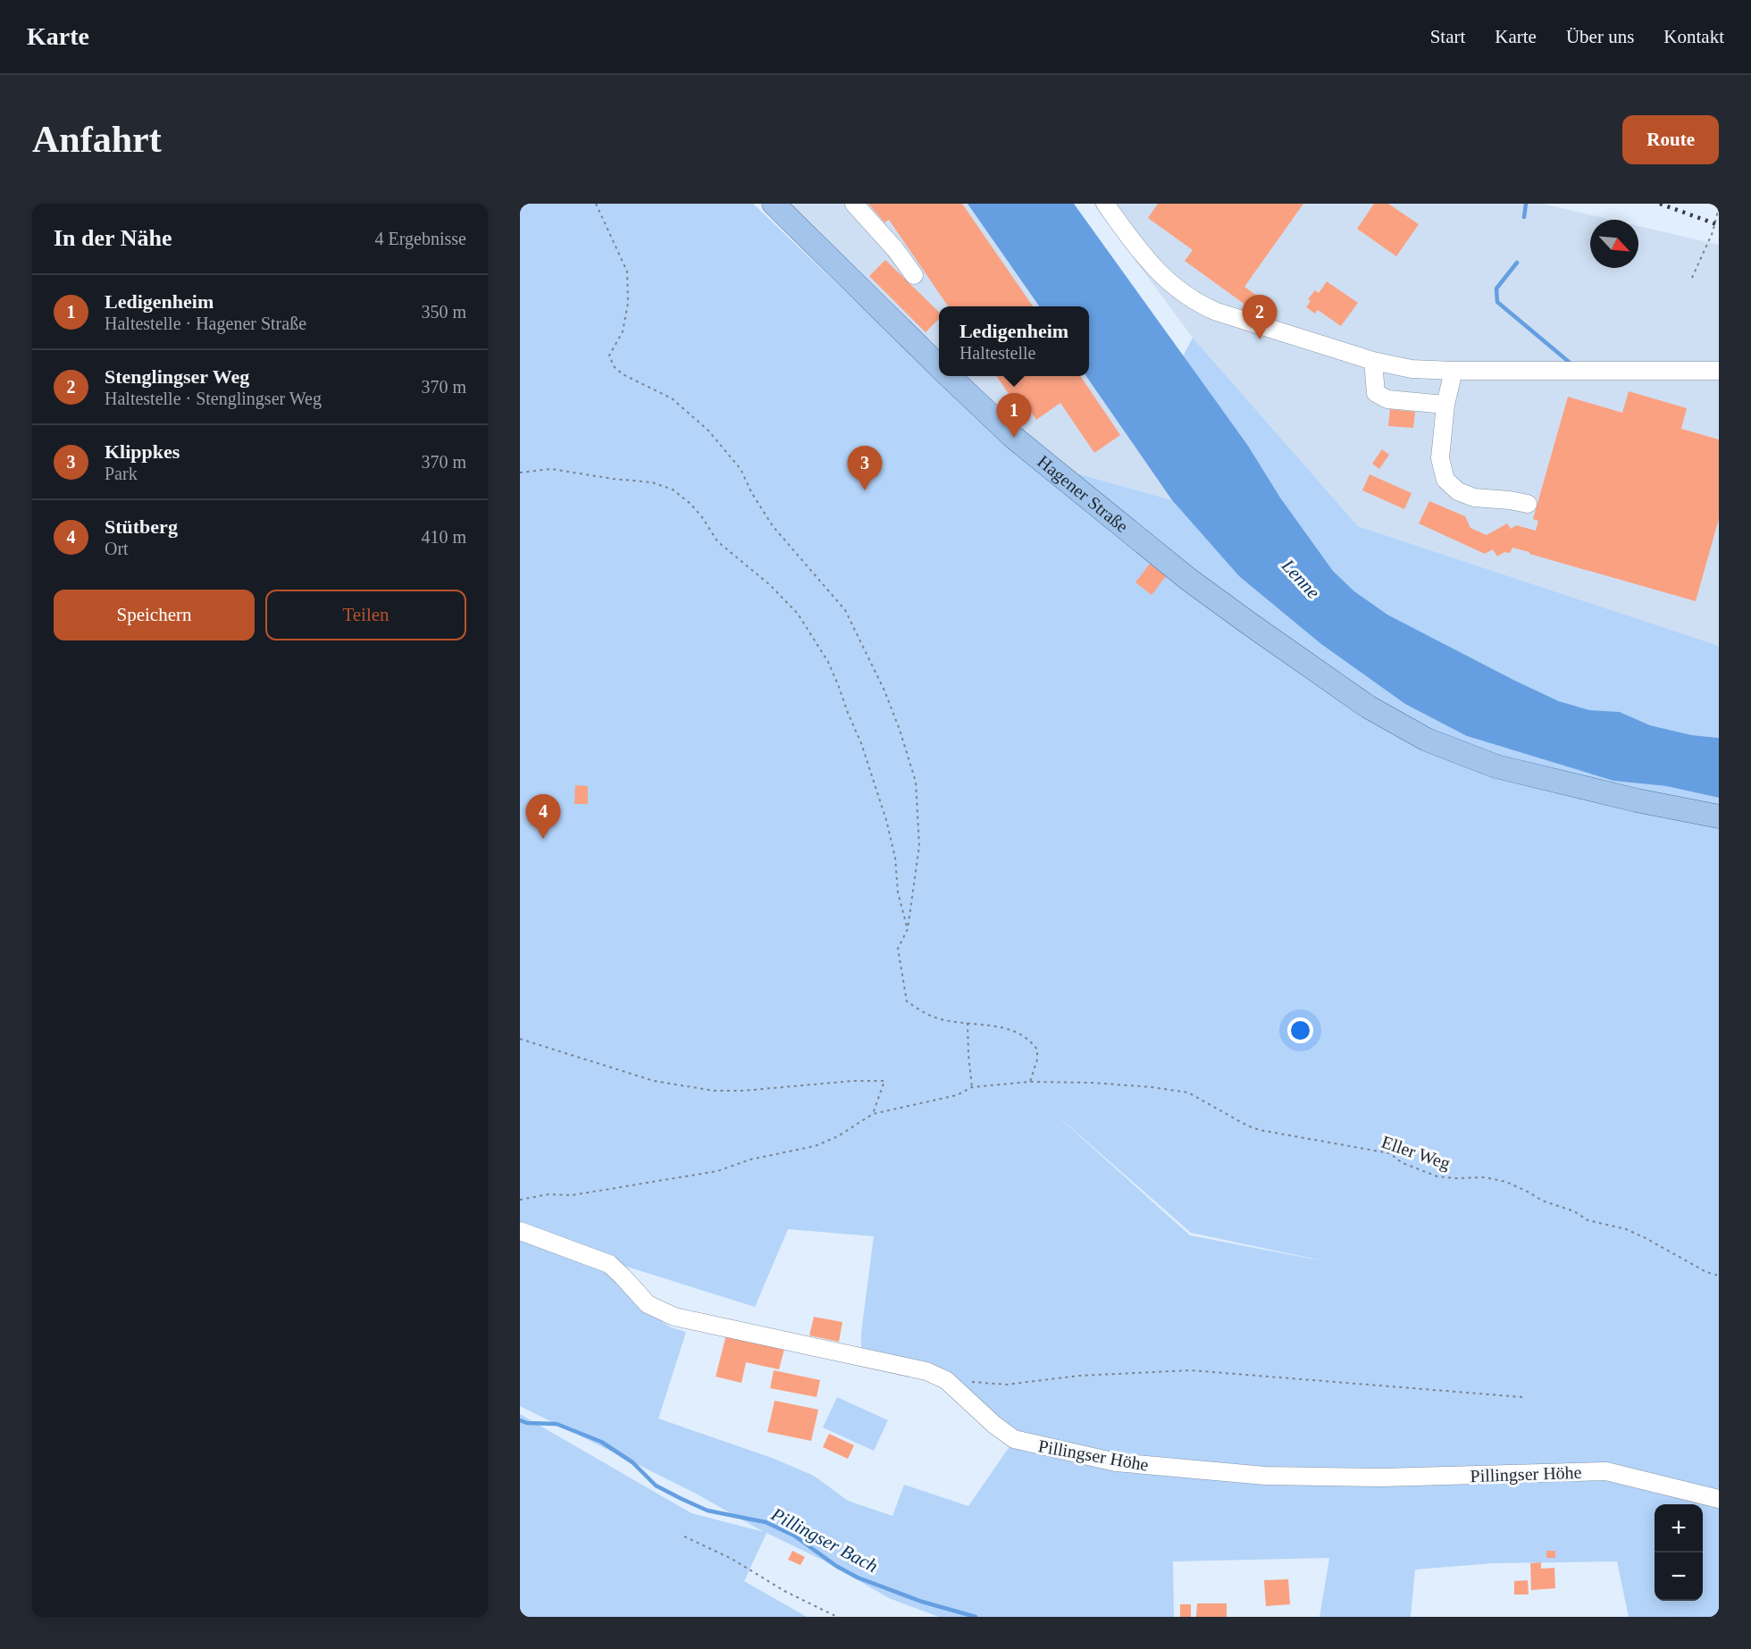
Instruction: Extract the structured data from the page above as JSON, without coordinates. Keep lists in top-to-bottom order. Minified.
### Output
{"streets":{"main road":["Hagener Straße"],"street":["Pillingser Höhe"],"path":["Eller Weg"]},"water":["Lenne","Pillingser Bach"],"north":"bottom right","page":{"header":"Karte","nav":["Start","Karte","Über uns","Kontakt"],"buttons":["Route",["Speichern","Teilen"]],"title":"Anfahrt","heading":["In der Nähe","4 Ergebnisse"],"list":[{"mark":"1","name":"Ledigenheim","note":"Haltestelle · Hagener Straße","value":"350 m"},{"mark":"2","name":"Stenglingser Weg","note":"Haltestelle · Stenglingser Weg","value":"370 m"},{"mark":"3","name":"Klippkes","note":"Park","value":"370 m"},{"mark":"4","name":"Stütberg","note":"Ort","value":"410 m"}],"pins":["2","1","3","4"],"popup":["Ledigenheim","Haltestelle"],"map_buttons":["+","−"]}}
